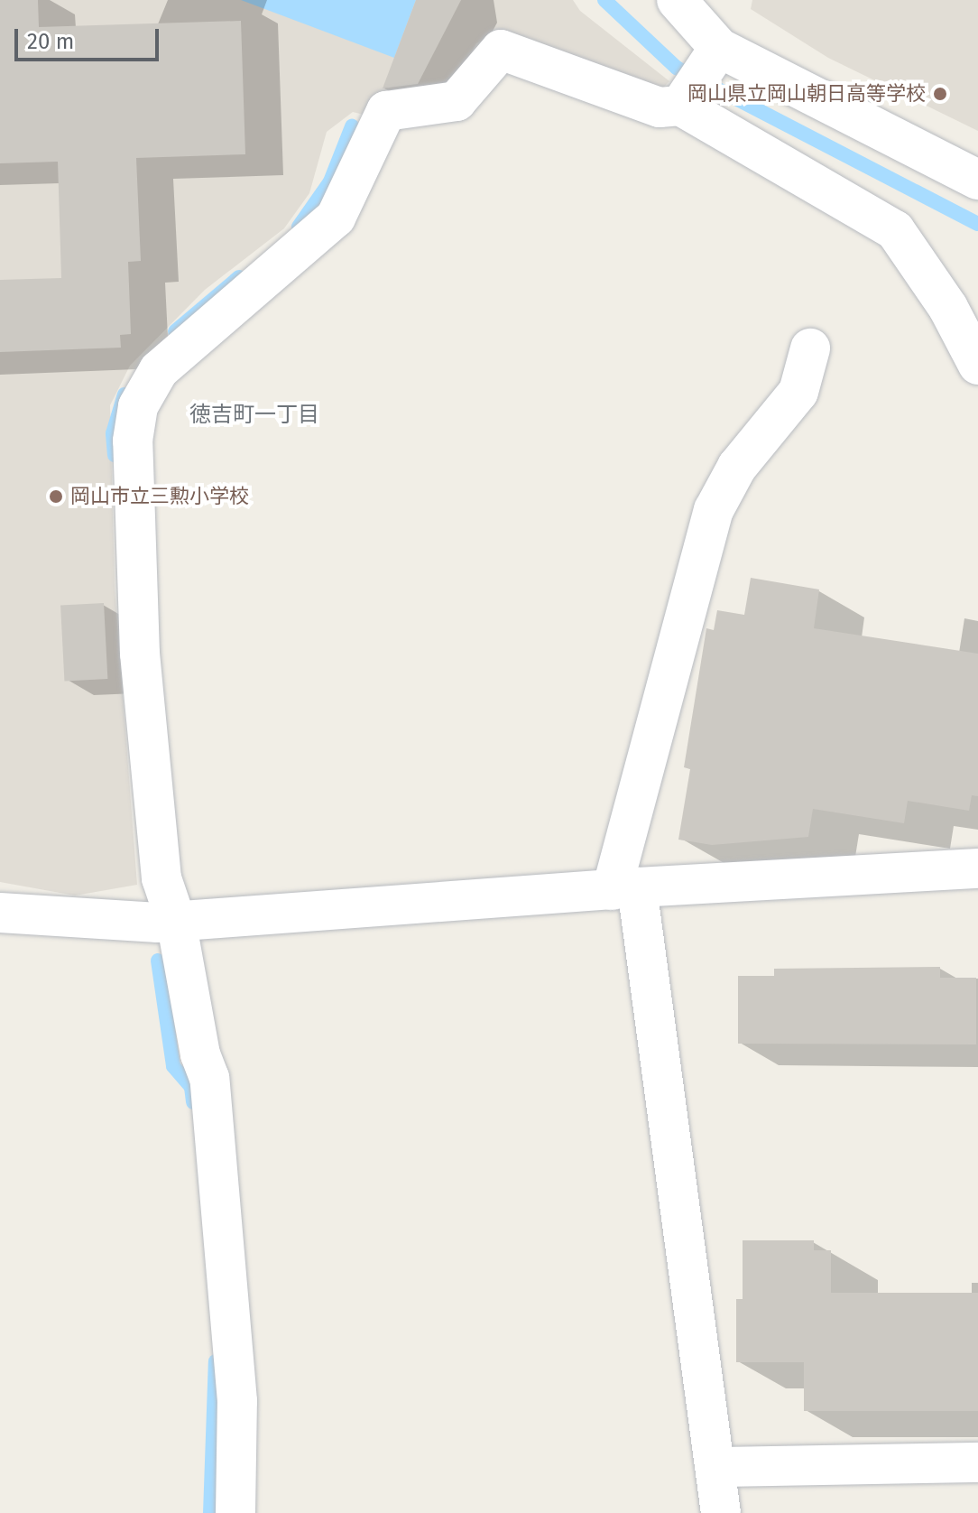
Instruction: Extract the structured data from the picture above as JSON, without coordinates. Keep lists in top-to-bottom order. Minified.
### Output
{"districts":["徳吉町一丁目"],"places":["岡山県立岡山朝日高等学校","岡山市立三勲小学校"],"scale_bar":"20 m"}
